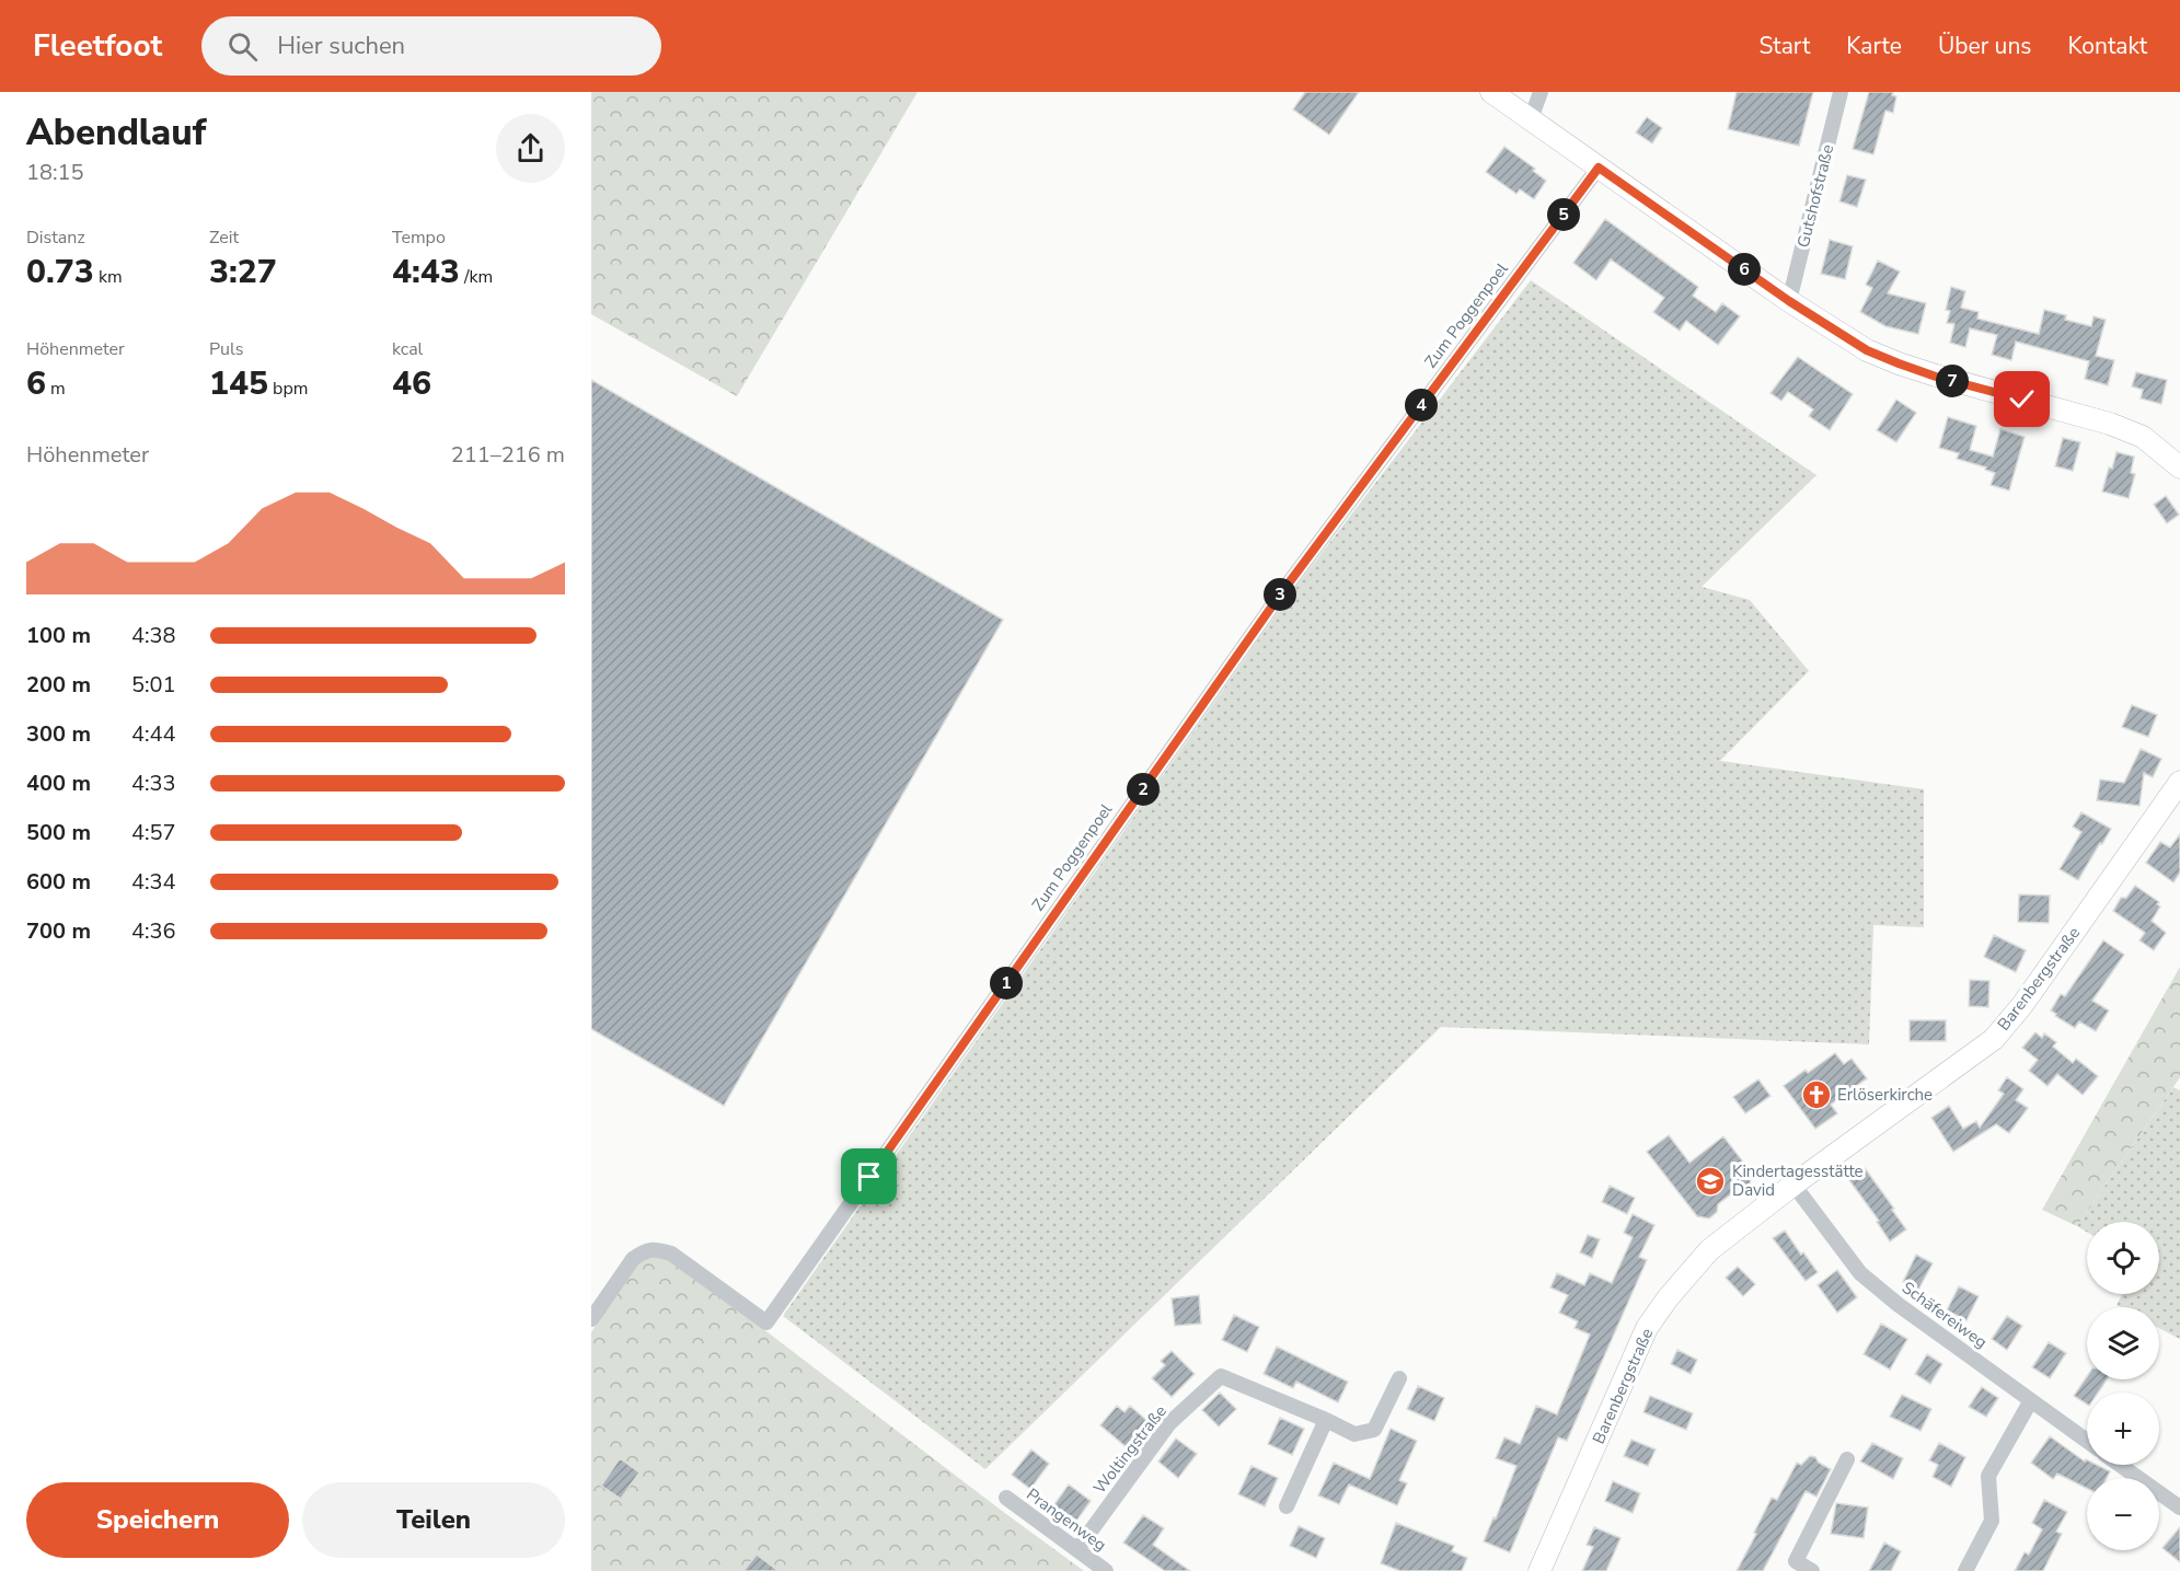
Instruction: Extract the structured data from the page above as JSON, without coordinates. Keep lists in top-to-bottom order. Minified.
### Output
{"streets":{"street":["Gutshofstraße","Zum Poggenpoel","Barenbergstraße","Schäfereiweg","Woltingstraße","Prangenweg"]},"crossings":[["Barenbergstraße","Schäfereiweg"],["Woltingstraße","Prangenweg"]],"places":{"church":["Erlöserkirche"],"school or university":["Kindertagesstätte David"]},"page":{"header":"Fleetfoot","search":"Hier suchen","nav":["Start","Karte","Über uns","Kontakt"],"heading":["Abendlauf","18:15"],"pins":["5","6","7","4","3","2","1"],"stats":[["Distanz","0.73 km"],["Zeit","3:27"],["Tempo","4:43 /km"],["Höhenmeter","6 m"],["Puls","145 bpm"],["kcal","46"]],"chart":["Höhenmeter","211–216 m"],"list":[{"name":"100 m","note":"4:38"},{"name":"200 m","note":"5:01"},{"name":"300 m","note":"4:44"},{"name":"400 m","note":"4:33"},{"name":"500 m","note":"4:57"},{"name":"600 m","note":"4:34"},{"name":"700 m","note":"4:36"}],"map_buttons":["+","−"],"buttons":["Speichern","Teilen"]}}
